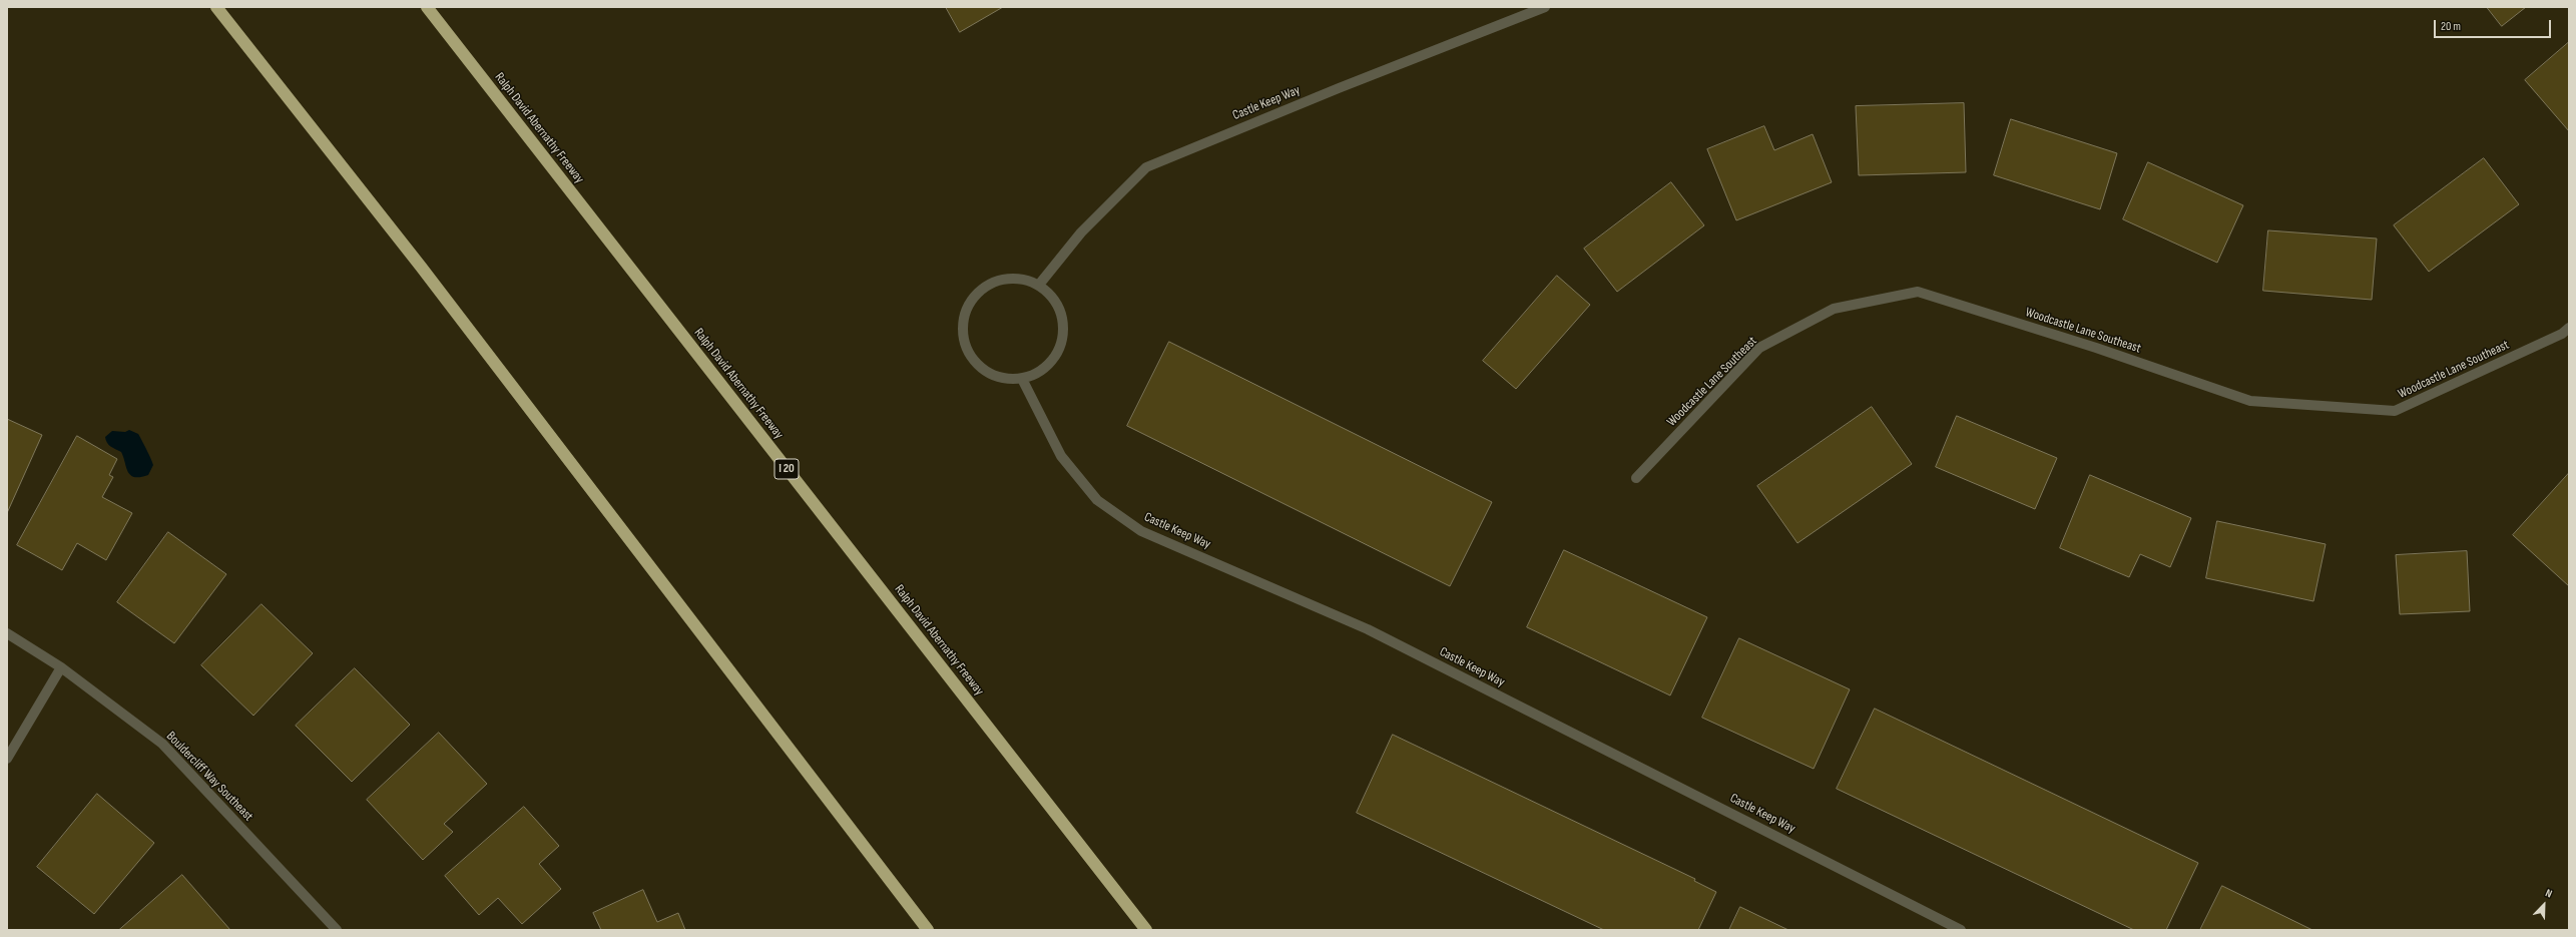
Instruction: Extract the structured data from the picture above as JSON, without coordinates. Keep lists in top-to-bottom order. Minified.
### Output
{"streets":{"highway":["Ralph David Abernathy Freeway","I 20"],"street":["Castle Keep Way","Woodcastle Lane Southeast","Bouldercliff Way Southeast"]},"scale_bar":"20 m","north":"top right"}
